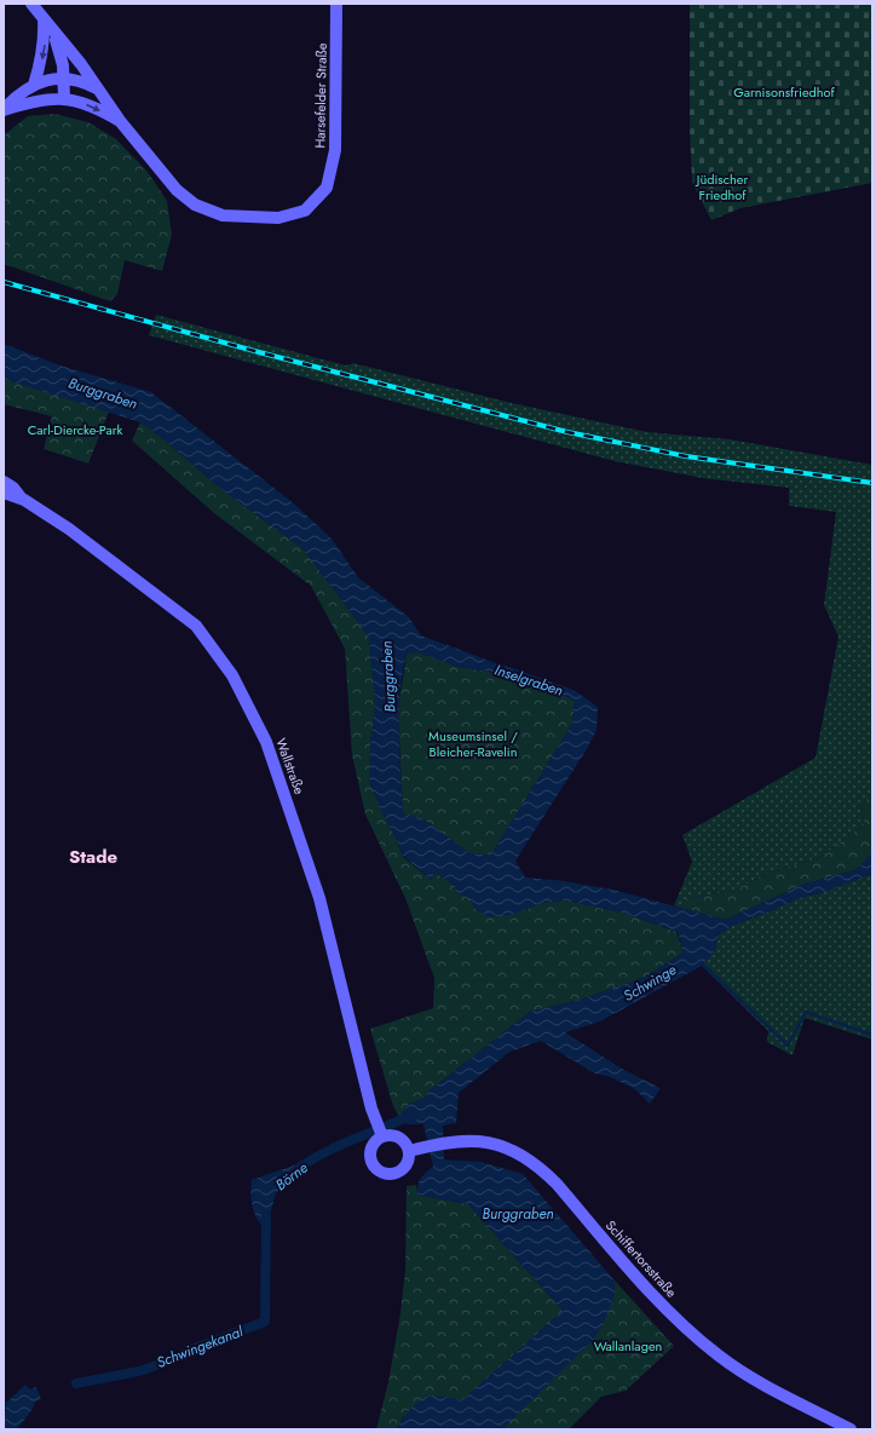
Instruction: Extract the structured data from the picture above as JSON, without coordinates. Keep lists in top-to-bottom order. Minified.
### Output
{"streets":{"main road":["Harsefelder Straße","Wallstraße","Schiffertorsstraße"]},"crossings":[["Wallstraße","Schiffertorsstraße"]],"districts":["Stade"],"water":["Burggraben","Inselgraben","Schwinge","Börne","Schwingekanal"],"parks":["Garnisonsfriedhof","Jüdischer Friedhof","Carl-Diercke-Park","Museumsinsel / Bleicher-Ravelin","Wallanlagen"]}
